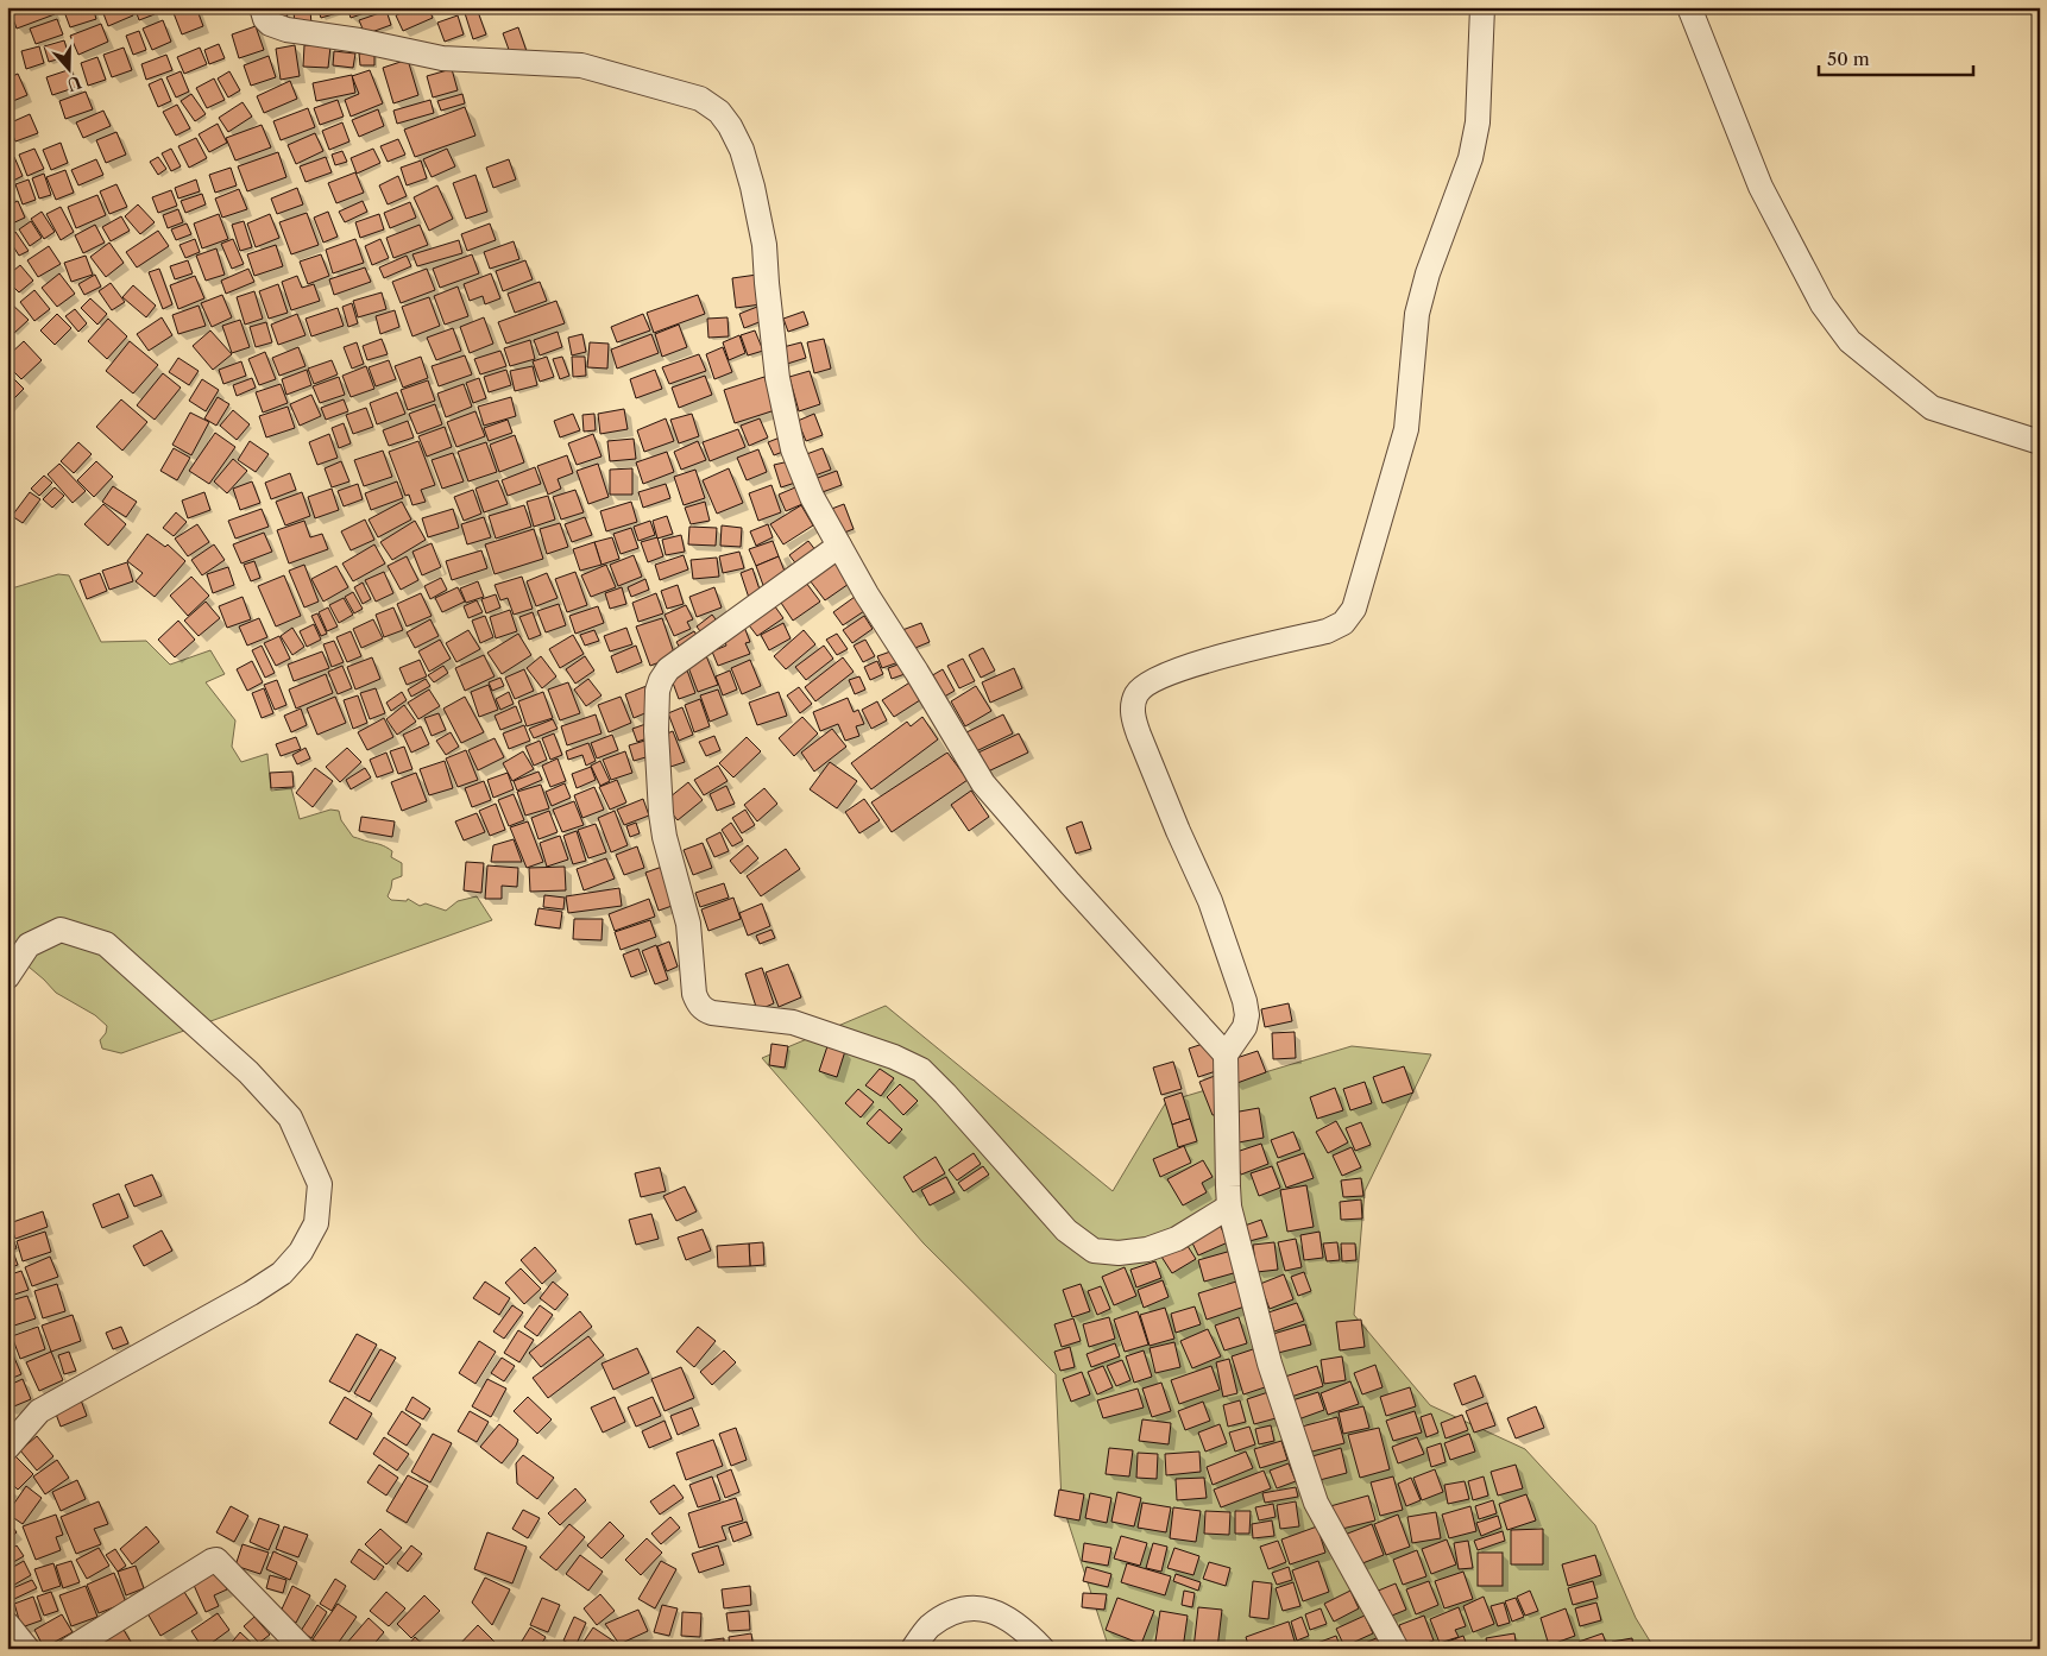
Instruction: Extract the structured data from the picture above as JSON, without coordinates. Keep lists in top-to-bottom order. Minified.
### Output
{"scale_bar":"50 m","north":"bottom"}
